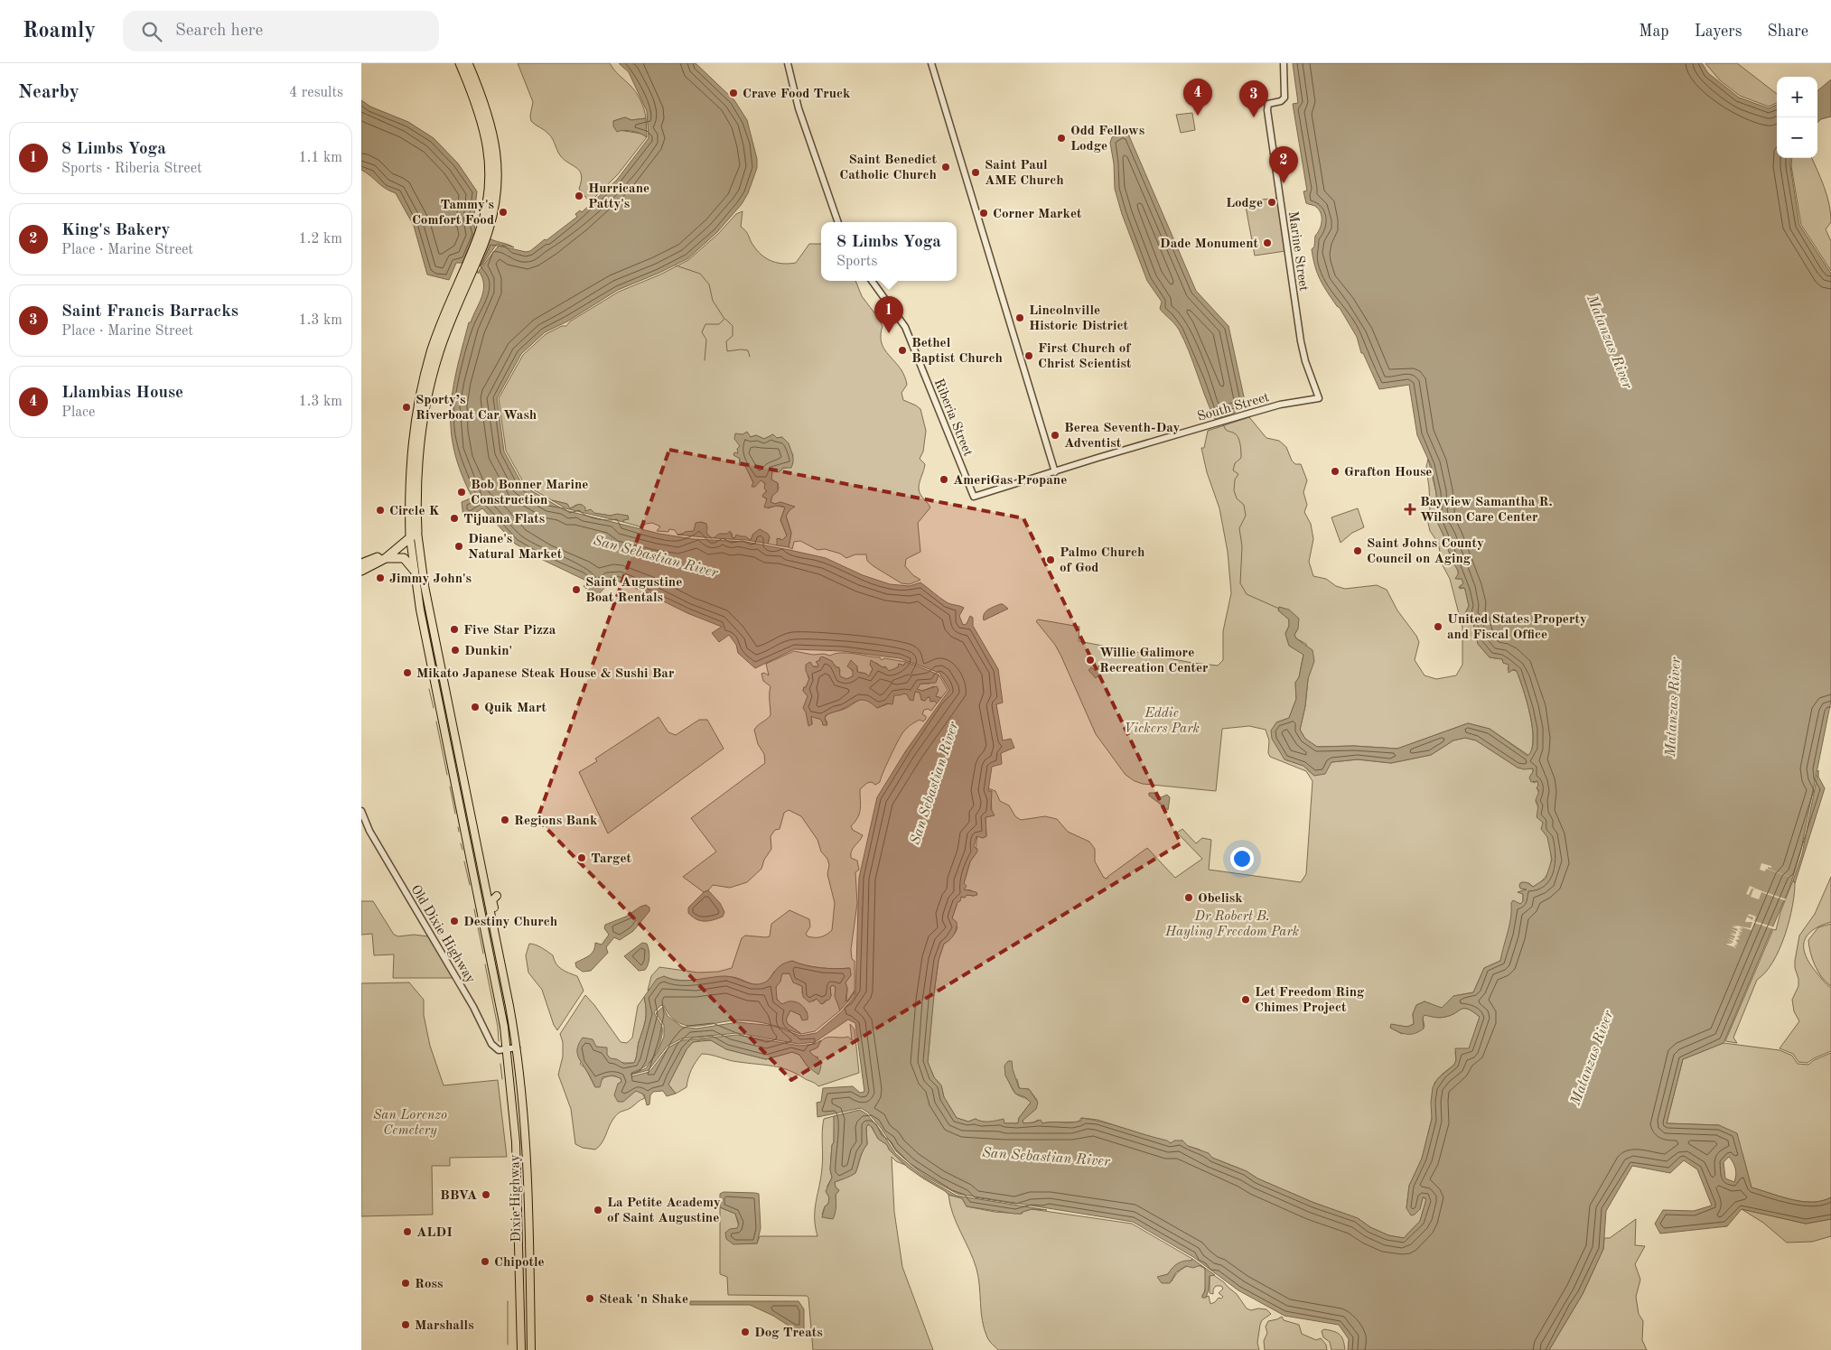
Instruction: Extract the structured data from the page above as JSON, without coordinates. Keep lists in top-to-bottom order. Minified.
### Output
{"streets":{"main road":["Dixie Highway"],"street":["Marine Street","South Street","Riberia Street","Old Dixie Highway"]},"crossings":[["Marine Street","South Street"],["South Street","Riberia Street"],["Old Dixie Highway","Dixie Highway"]],"water":["Matanzas River","San Sebastian River"],"parks":["Eddie Vickers Park","Dr Robert B. Hayling Freedom Park","San Lorenzo Cemetery"],"places":{"other":["Crave Food Truck","Odd Fellows Lodge","Saint Benedict Catholic Church","Saint Paul AME Church","Hurricane Patty's","Lodge","Tammy's Comfort Food","Corner Market","Dade Monument","Lincolnville Historic District","Bethel Baptist Church","First Church of Christ Scientist","Sporty’s Riverboat Car Wash","Berea Seventh-Day Adventist","Grafton House","AmeriGas Propane","Bob Bonner Marine Construction","Circle K","Tijuana Flats","Diane's Natural Market","Saint Johns County Council on Aging","Palmo Church of God","Jimmy John's","Saint Augustine Boat Rentals","United States Property and Fiscal Office","Five Star Pizza","Dunkin'","Willie Galimore Recreation Center","Mikato Japanese Steak House & Sushi Bar","Quik Mart","Regions Bank","Target","Obelisk","Destiny Church","Let Freedom Ring Chimes Project","BBVA","La Petite Academy of Saint Augustine","ALDI","Chipotle","Ross","Steak 'n Shake","Marshalls","Dog Treats"],"health":["Bayview Samantha R. Wilson Care Center"]},"page":{"header":"Roamly","search":"Search here","nav":["Map","Layers","Share"],"heading":["Nearby","4 results"],"map_buttons":["+","−"],"pins":["4","3","2","1"],"list":[{"mark":"1","name":"8 Limbs Yoga","note":"Sports · Riberia Street","value":"1.1 km"},{"mark":"2","name":"King's Bakery","note":"Place · Marine Street","value":"1.2 km"},{"mark":"3","name":"Saint Francis Barracks","note":"Place · Marine Street","value":"1.3 km"},{"mark":"4","name":"Llambias House","note":"Place","value":"1.3 km"}],"popup":["8 Limbs Yoga","Sports"]}}
